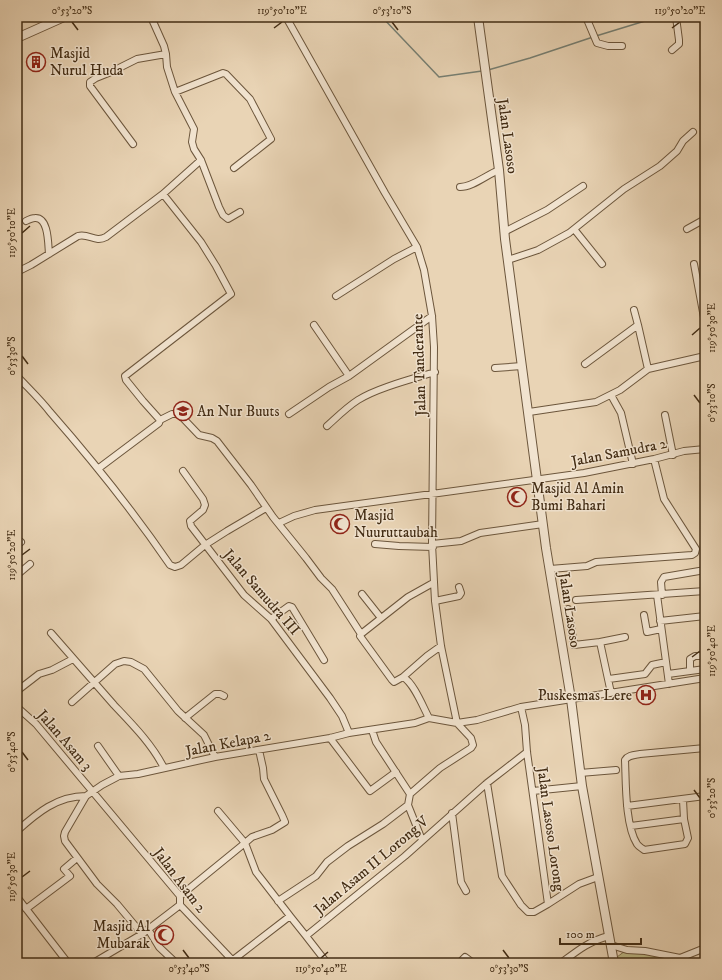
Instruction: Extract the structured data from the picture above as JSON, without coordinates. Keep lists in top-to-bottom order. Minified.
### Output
{"streets":{"street":["Jalan Lasoso","Jalan Tanderante","Jalan Samudra 2","Jalan Samudra III","Jalan Asam 3","Jalan Kelapa 2","Jalan Lasoso Lorong","Jalan Asam II Lorong V","Jalan Asam 2"]},"crossings":[["Jalan Lasoso","Jalan Samudra 2"],["Jalan Lasoso","Jalan Kelapa 2"],["Jalan Lasoso","Jalan Lasoso Lorong"],["Jalan Tanderante","Jalan Kelapa 2"],["Jalan Samudra III","Jalan Kelapa 2"],["Jalan Asam 3","Jalan Kelapa 2"],["Jalan Asam 3","Jalan Asam 2"],["Jalan Kelapa 2","Jalan Lasoso Lorong"],["Jalan Kelapa 2","Jalan Asam 2"],["Jalan Lasoso Lorong","Jalan Asam II Lorong V"]],"places":{"building":["Masjid Nurul Huda"],"school or university":["An Nur Buuts"],"mosque":["Masjid Al Amin Bumi Bahari","Masjid Nuuruttaubah","Masjid Al Mubarak"],"hospital":["Puskesmas Lere"]},"scale_bar":"100 m","coordinates":["0°53'20\"S","119°50'10\"E","0°53'10\"S","119°50'20\"E","119°50'30\"E","0°53'30\"S","119°50'40\"E","0°53'40\"S"]}
